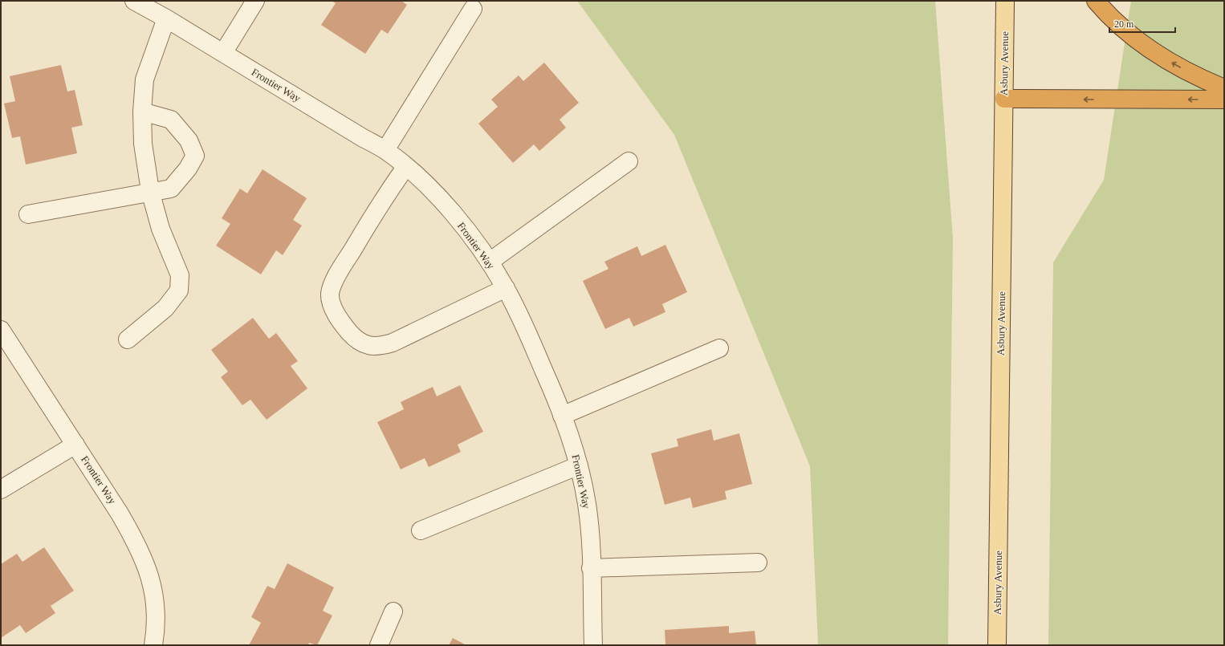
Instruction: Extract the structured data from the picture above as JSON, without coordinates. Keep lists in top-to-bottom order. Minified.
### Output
{"streets":{"main road":["Asbury Avenue"],"street":["Frontier Way"]},"scale_bar":"20 m"}
